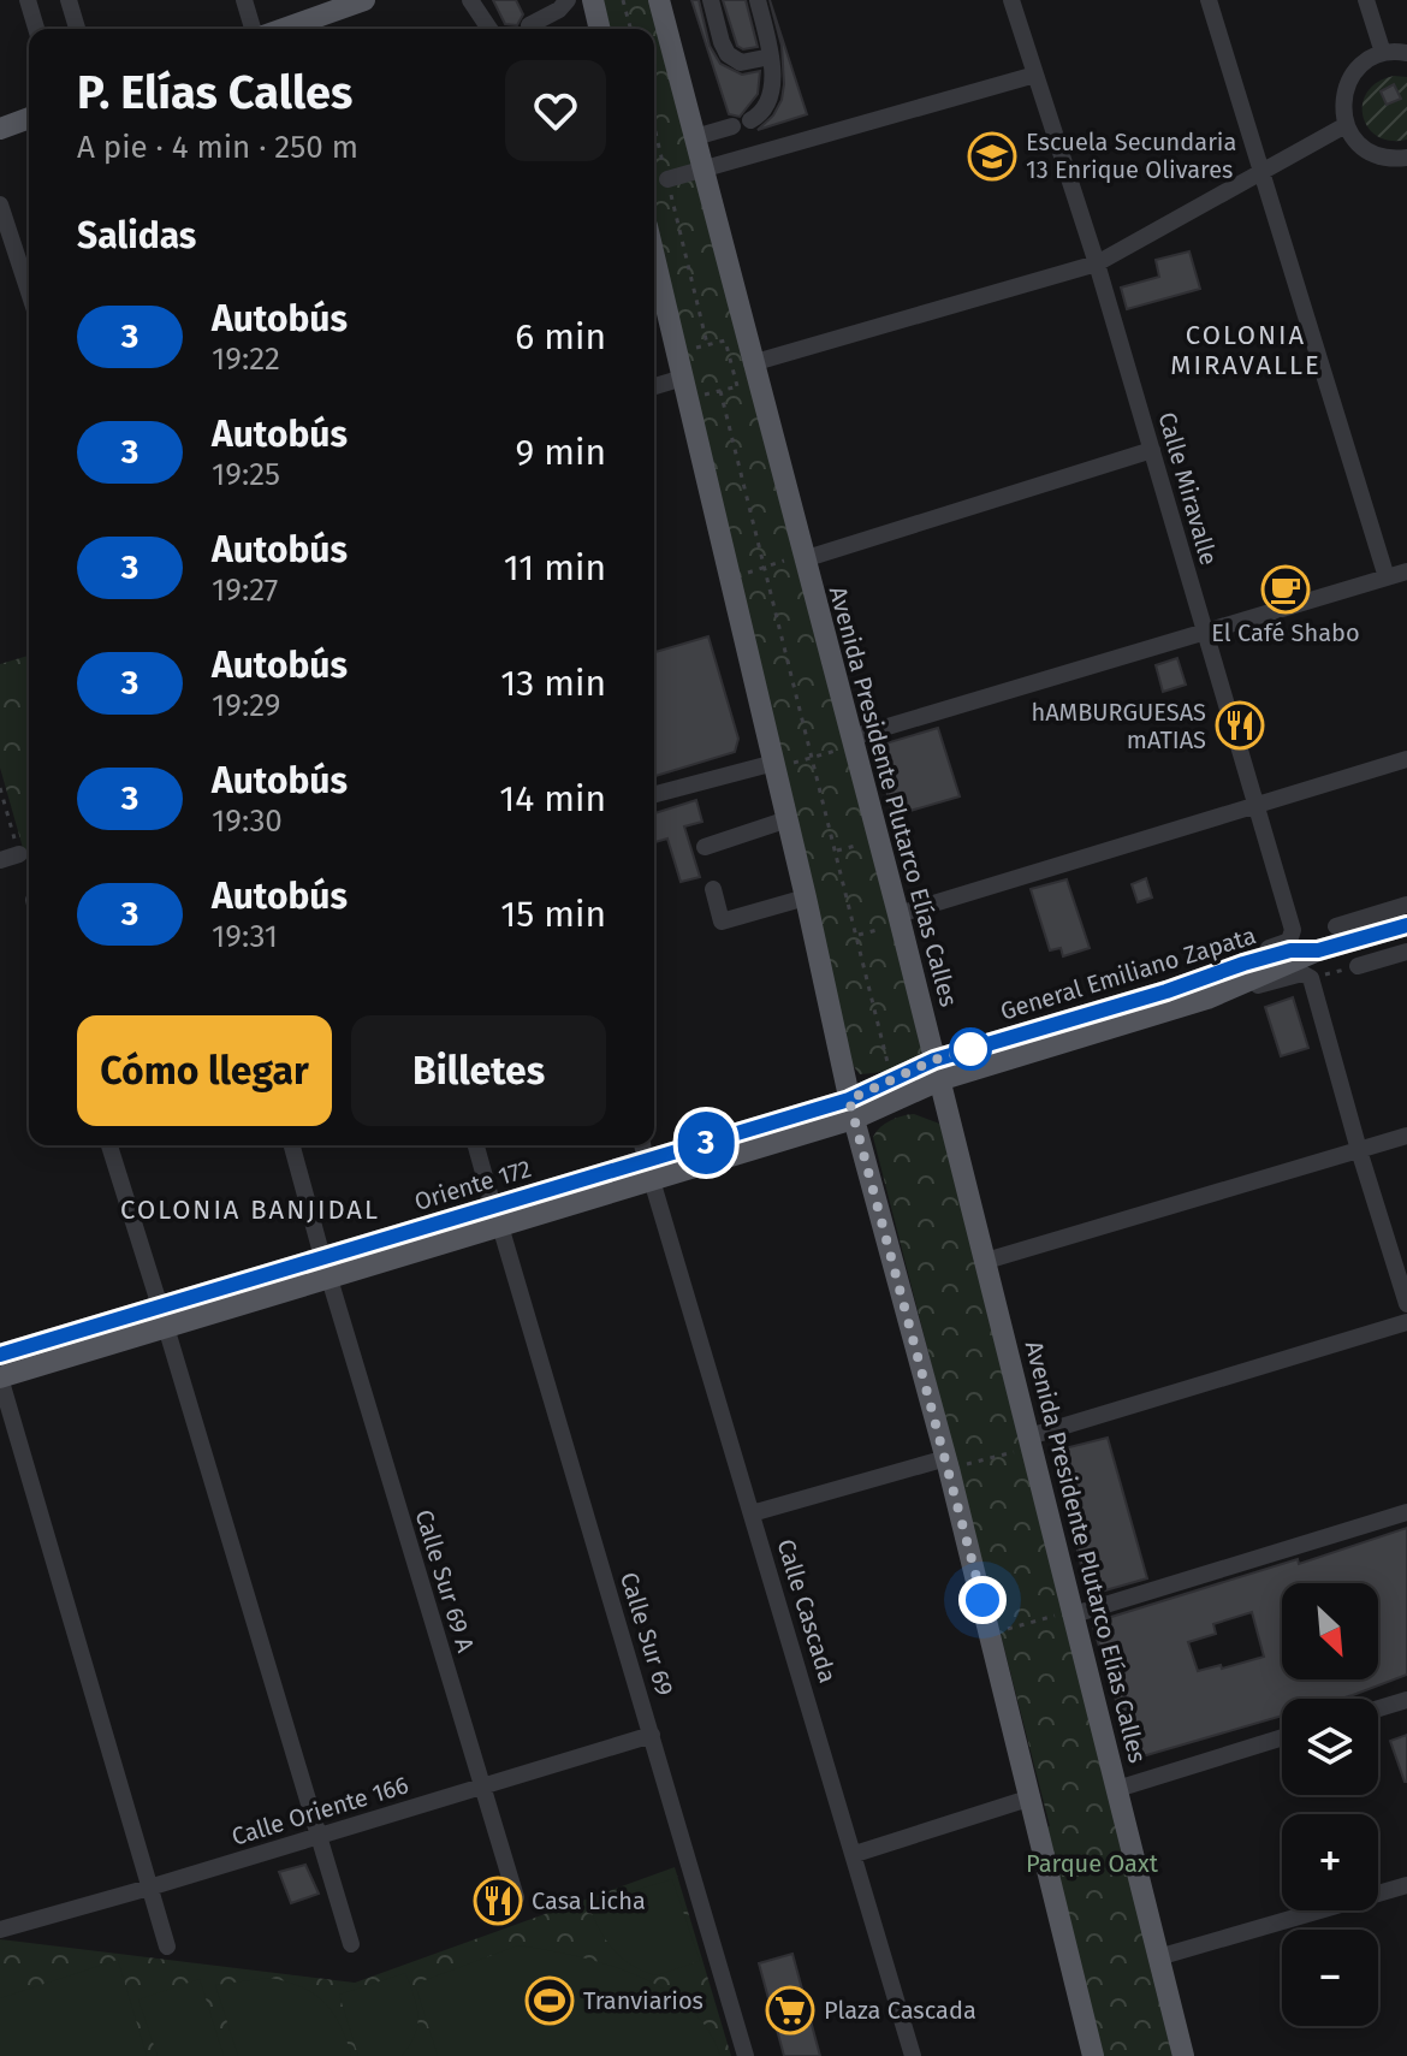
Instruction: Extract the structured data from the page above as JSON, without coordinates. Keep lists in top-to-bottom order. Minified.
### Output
{"streets":{"main road":["Avenida Presidente Plutarco Elías Calles","General Emiliano Zapata","Oriente 172"],"street":["Calle Miravalle","Calle Sur 69 A","Calle Cascada","Calle Sur 69","Calle Oriente 166"]},"crossings":[["Calle Miravalle","General Emiliano Zapata"],["Avenida Presidente Plutarco Elías Calles","General Emiliano Zapata"],["General Emiliano Zapata","Oriente 172"],["Oriente 172","Calle Sur 69 A"],["Oriente 172","Calle Cascada"],["Oriente 172","Calle Sur 69"],["Calle Sur 69 A","Calle Oriente 166"],["Calle Sur 69","Calle Oriente 166"]],"districts":["COLONIA MIRAVALLE","COLONIA BANJIDAL"],"parks":["Parque Oaxt"],"places":{"school or university":["Escuela Secundaria 13 Enrique Olivares"],"cafe":["El Café Shabo"],"restaurant":["hAMBURGUESAS mATIAS","Casa Licha"],"sports":["Tranviarios"],"supermarket":["Plaza Cascada"]},"lines":["bus line 3"],"north":"bottom right","page":{"on_map":"3","heading":[["P. Elías Calles","A pie · 4 min · 250 m"],"Salidas"],"list":[{"mark":"3","name":"Autobús","note":"19:22","value":"6 min"},{"mark":"3","name":"Autobús","note":"19:25","value":"9 min"},{"mark":"3","name":"Autobús","note":"19:27","value":"11 min"},{"mark":"3","name":"Autobús","note":"19:29","value":"13 min"},{"mark":"3","name":"Autobús","note":"19:30","value":"14 min"},{"mark":"3","name":"Autobús","note":"19:31","value":"15 min"}],"buttons":["Cómo llegar","Billetes"],"map_buttons":["+","−"]}}
